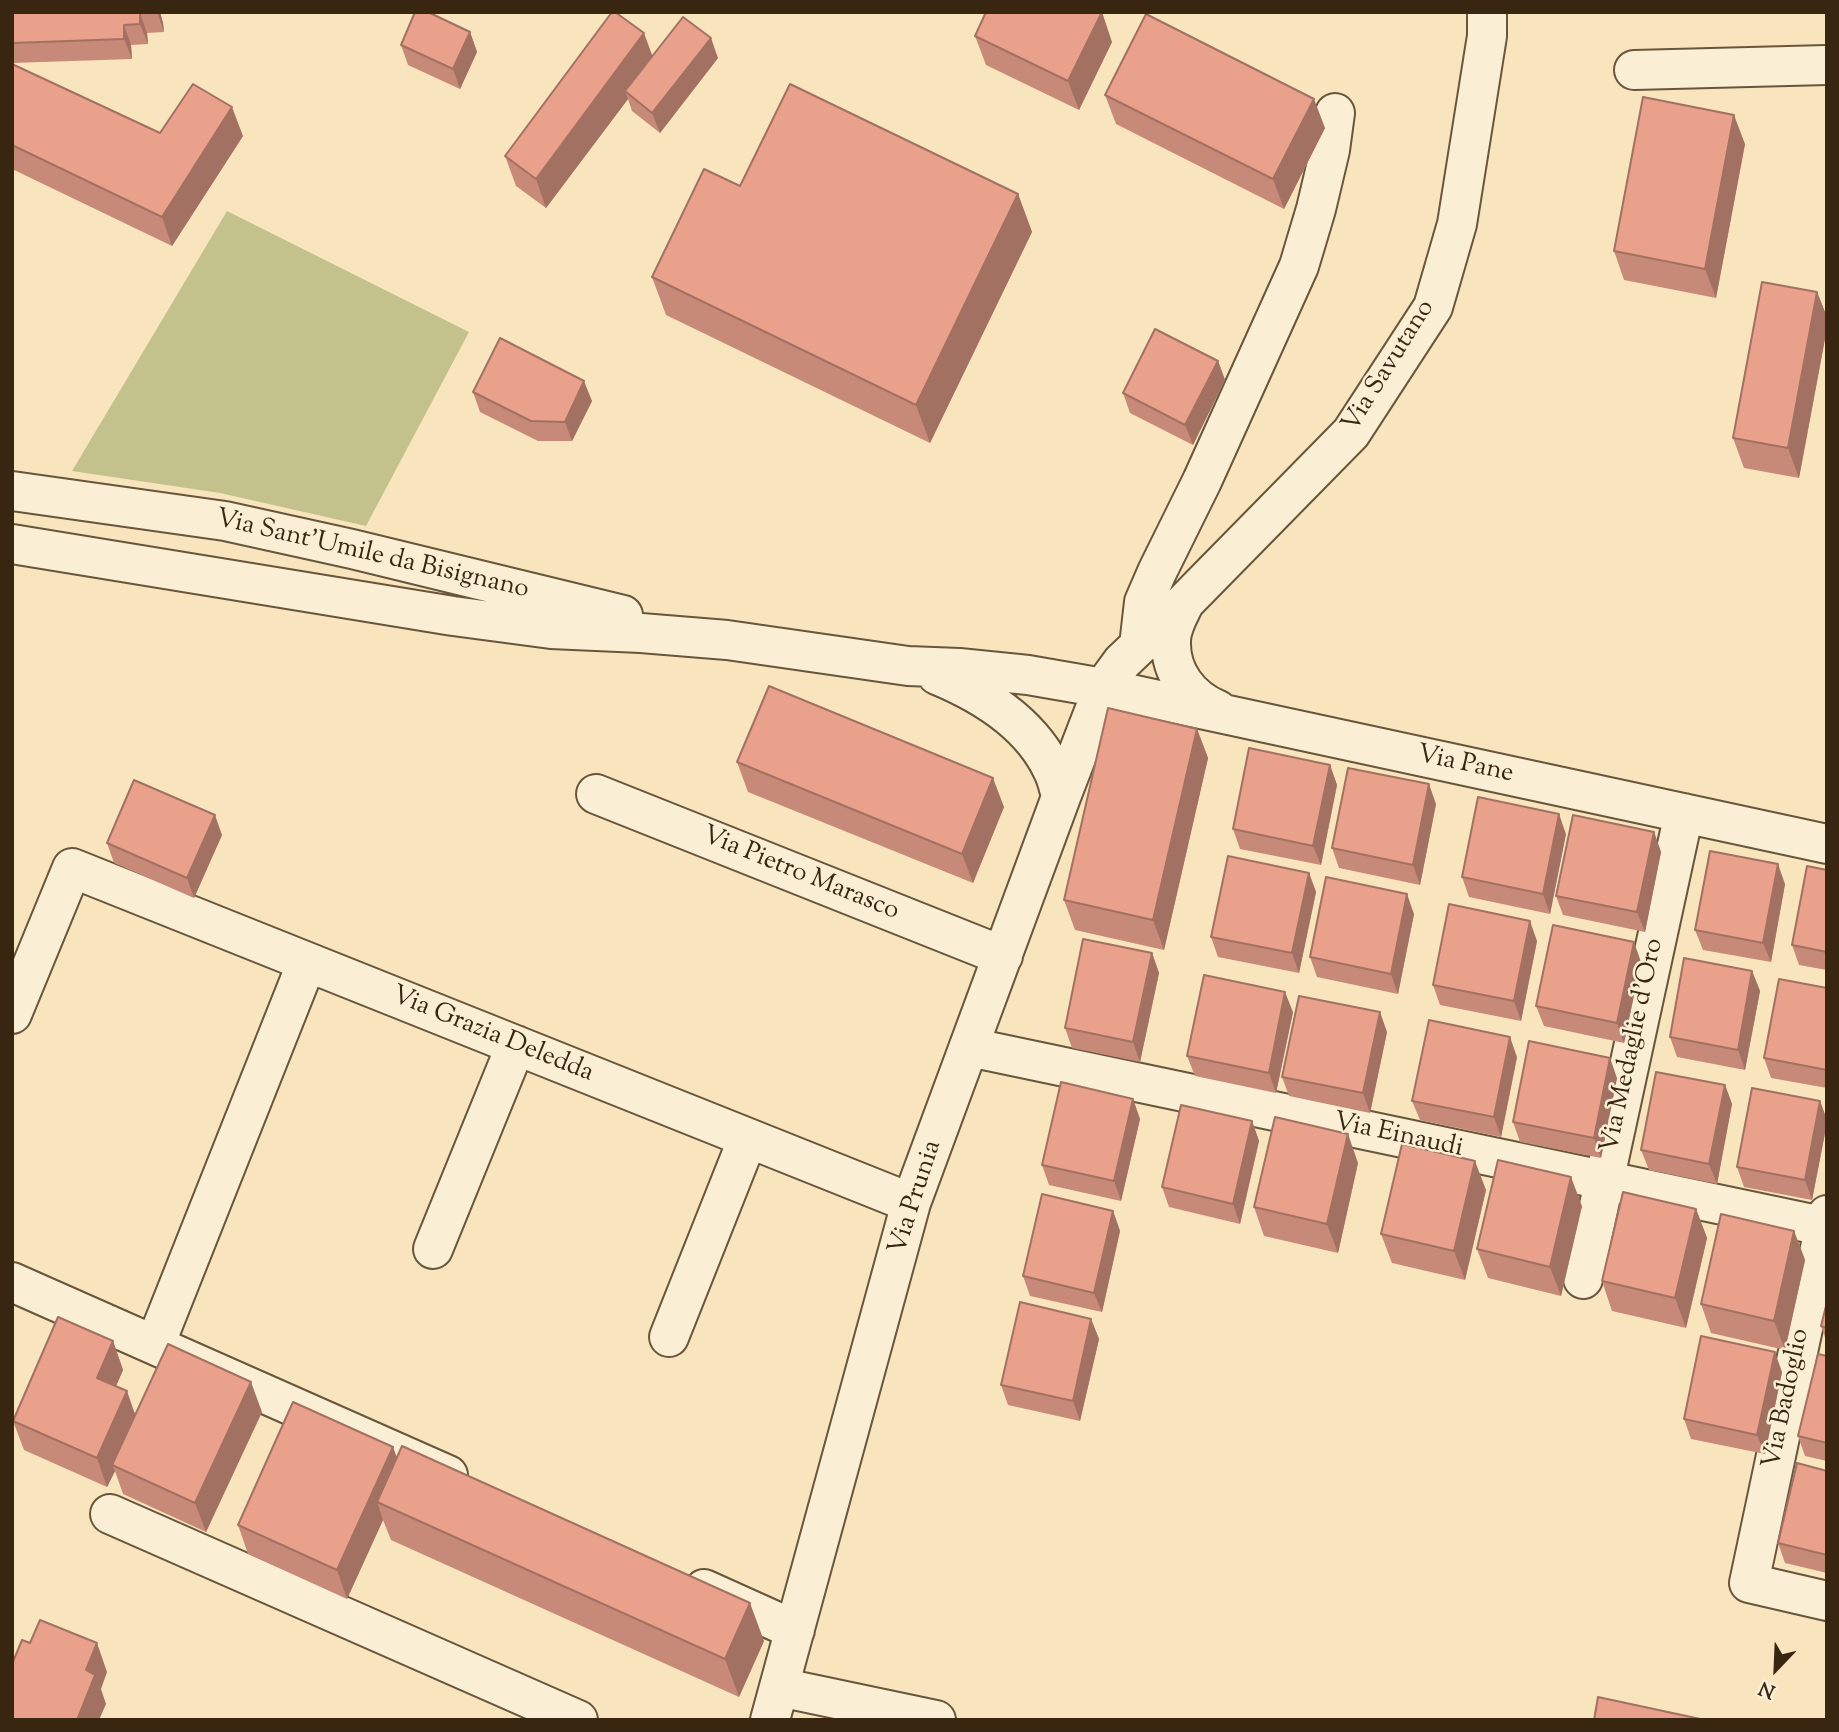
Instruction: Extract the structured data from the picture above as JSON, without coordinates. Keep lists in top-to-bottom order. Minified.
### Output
{"streets":{"street":["Via Savutano","Via Sant'Umile da Bisignano","Via Pane","Via Pietro Marasco","Via Grazia Deledda","Via Medaglie d'Oro","Via Einaudi","Via Prunia","Via Badoglio"]},"crossings":[["Via Savutano","Via Prunia"],["Via Sant'Umile da Bisignano","Via Pane"],["Via Pane","Via Medaglie d'Oro"],["Via Pane","Via Prunia"],["Via Pietro Marasco","Via Prunia"],["Via Grazia Deledda","Via Prunia"],["Via Medaglie d'Oro","Via Einaudi"],["Via Einaudi","Via Prunia"],["Via Einaudi","Via Badoglio"]],"north":"bottom left"}
